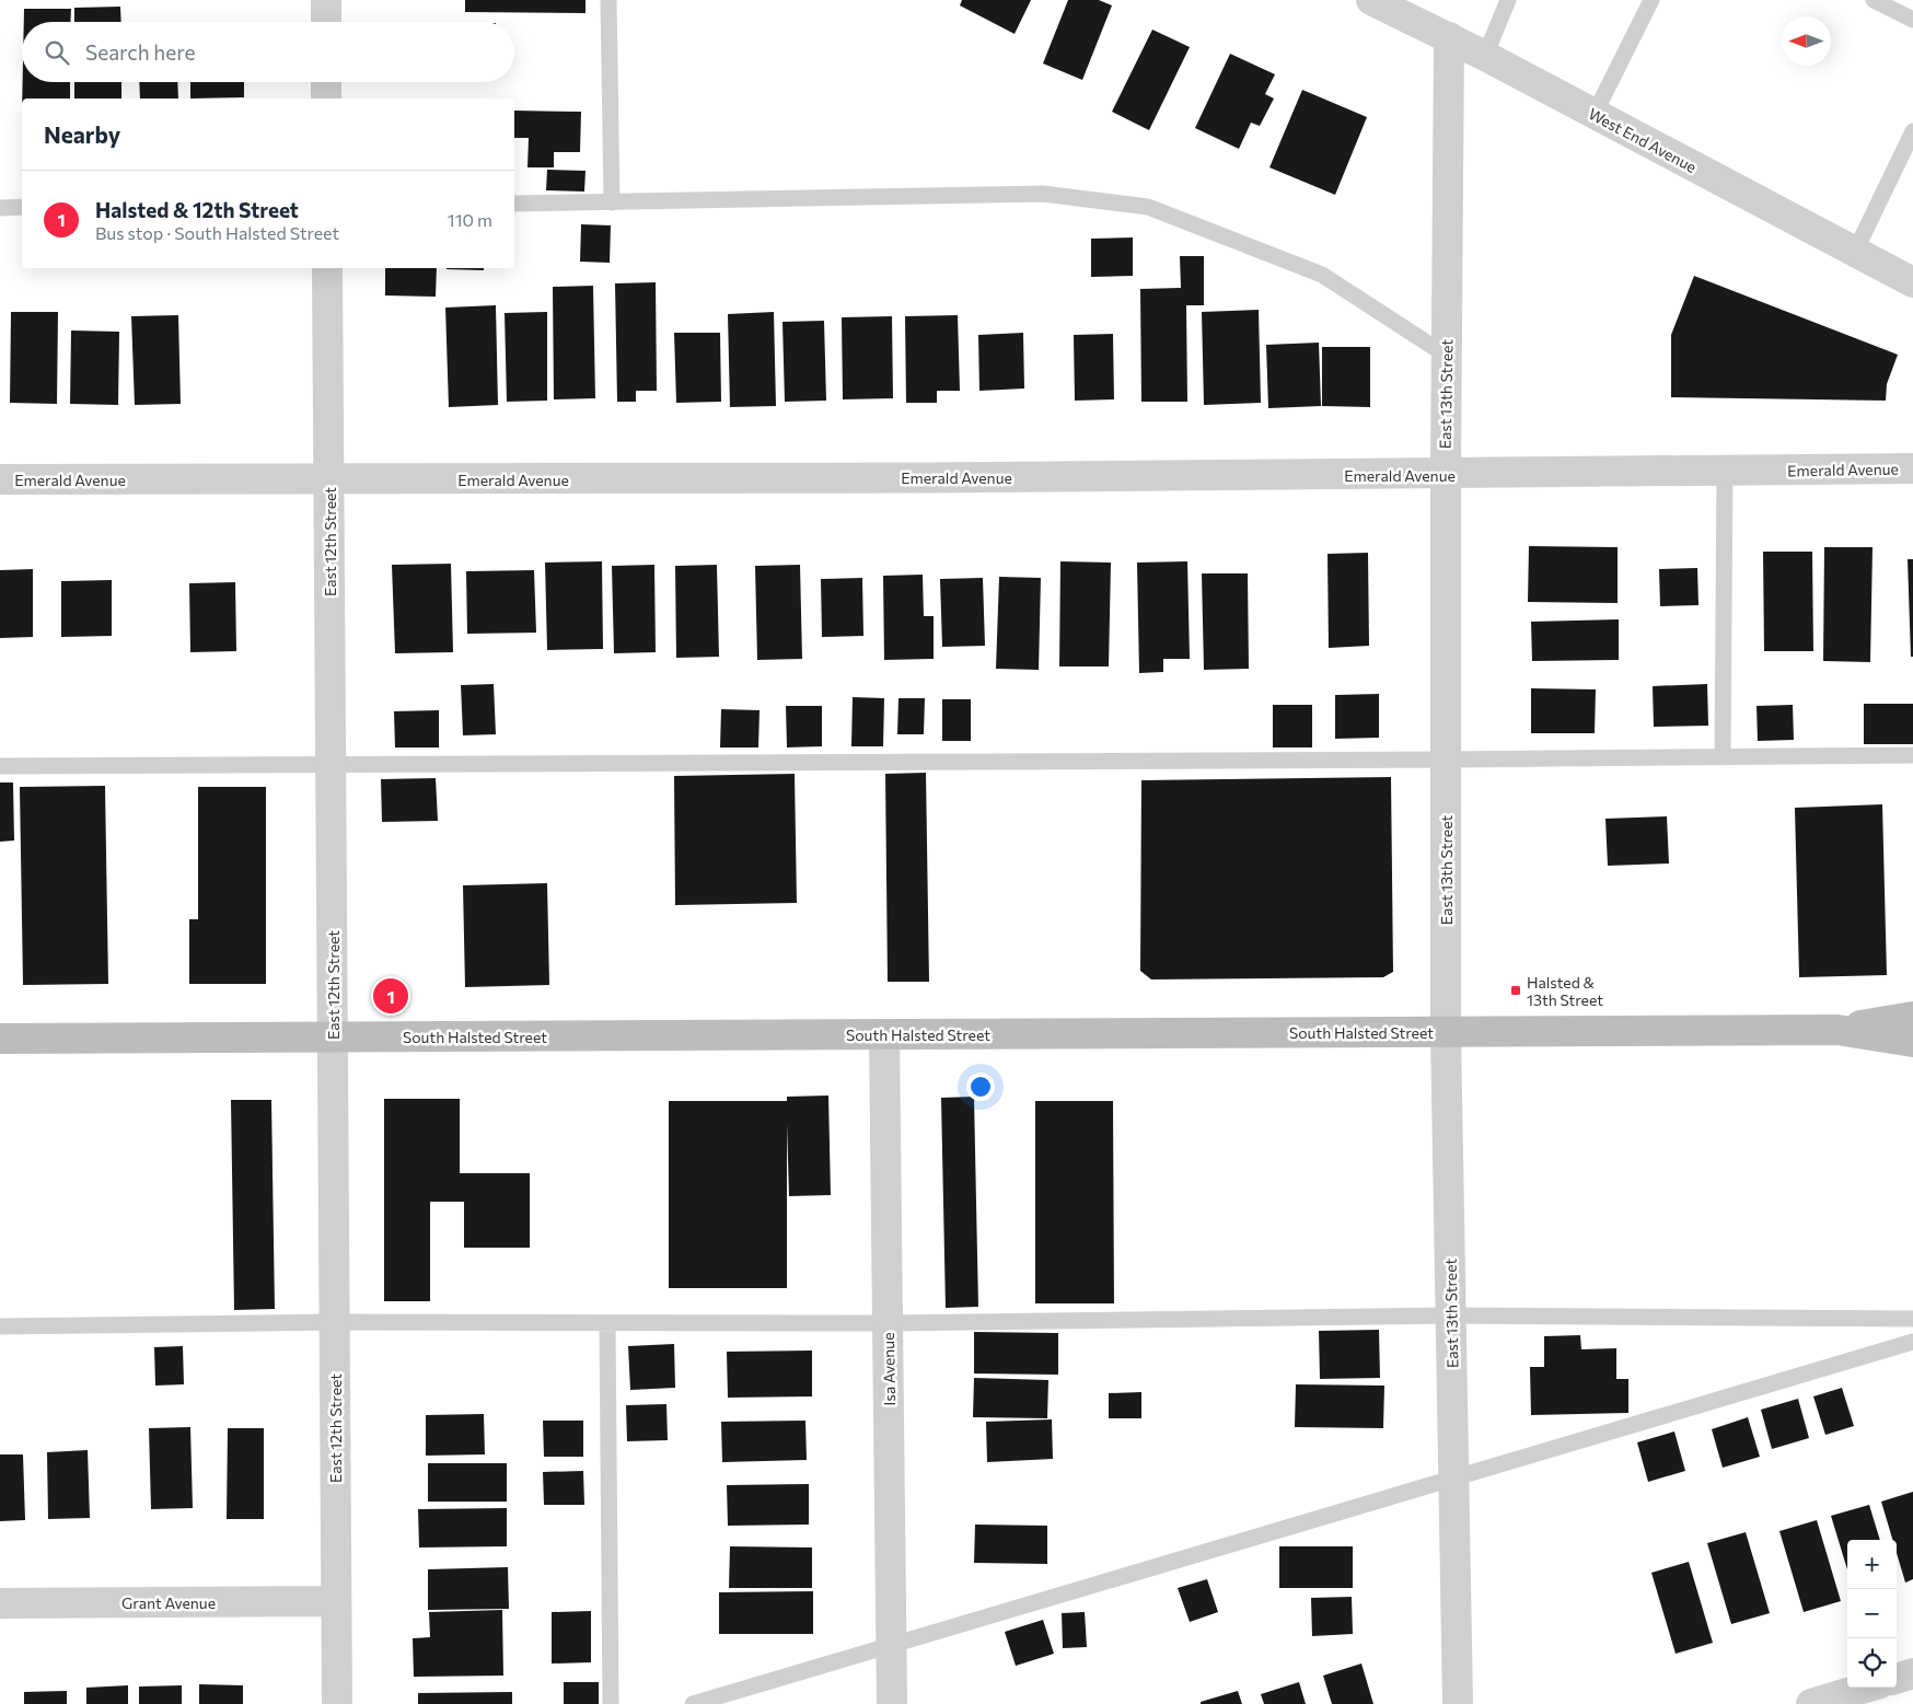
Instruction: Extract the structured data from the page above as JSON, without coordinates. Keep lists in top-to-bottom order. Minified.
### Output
{"streets":{"street":["West End Avenue","East 13th Street","Emerald Avenue","East 12th Street","South Halsted Street","Isa Avenue","Grant Avenue"]},"crossings":[["West End Avenue","East 13th Street"],["East 13th Street","Emerald Avenue"],["East 13th Street","South Halsted Street"],["Emerald Avenue","East 12th Street"],["East 12th Street","South Halsted Street"],["East 12th Street","Grant Avenue"],["South Halsted Street","Isa Avenue"]],"places":{"transit":["Halsted & 13th Street"]},"north":"left","page":{"search":"Search here","heading":"Nearby","list":[{"mark":"1","name":"Halsted & 12th Street","note":"Bus stop · South Halsted Street","value":"110 m"}],"pins":"1","map_buttons":["+","−"]}}
